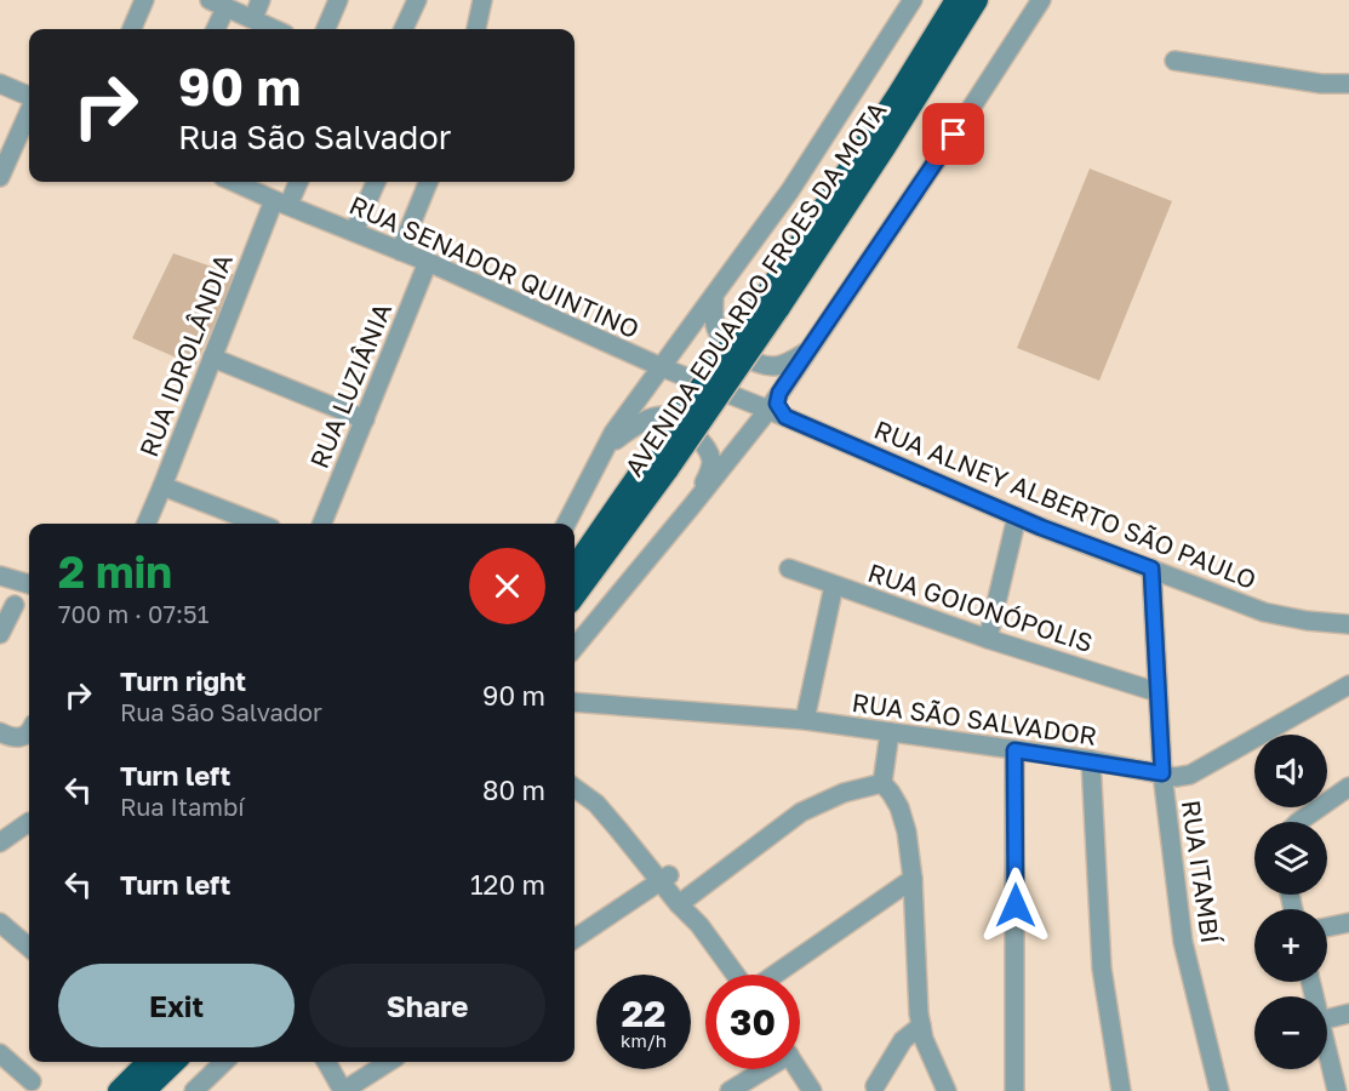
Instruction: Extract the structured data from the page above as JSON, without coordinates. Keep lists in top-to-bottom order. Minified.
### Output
{"streets":{"highway":["AVENIDA EDUARDO FROES DA MOTA"],"street":["RUA SENADOR QUINTINO","RUA IDROLÂNDIA","RUA LUZIÂNIA","RUA ALNEY ALBERTO SÃO PAULO","RUA GOIONÓPOLIS","RUA SÃO SALVADOR","RUA ITAMBÍ"]},"crossings":[["RUA SENADOR QUINTINO","RUA IDROLÂNDIA"],["RUA SENADOR QUINTINO","RUA LUZIÂNIA"],["RUA SENADOR QUINTINO","RUA ALNEY ALBERTO SÃO PAULO"],["RUA ALNEY ALBERTO SÃO PAULO","RUA ITAMBÍ"],["RUA GOIONÓPOLIS","RUA ITAMBÍ"],["RUA SÃO SALVADOR","RUA ITAMBÍ"]],"page":{"turn":["90 m","Rua São Salvador"],"heading":["2 min","700 m · 07:51"],"list":[{"name":"Turn right","note":"Rua São Salvador","value":"90 m"},{"name":"Turn left","note":"Rua Itambí","value":"80 m"},{"name":"Turn left","value":"120 m"}],"map_buttons":["+","−"],"buttons":["Exit","Share"],"speed":"22 km/h","limit":"30"}}
